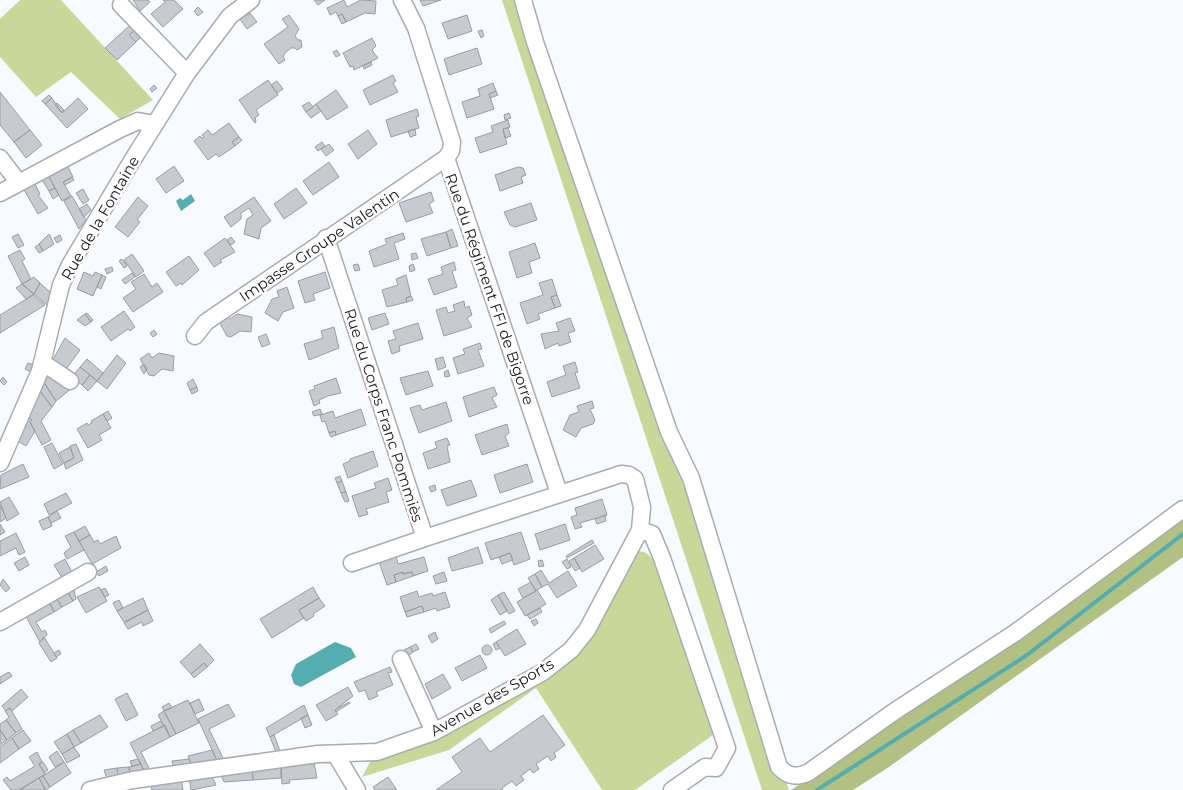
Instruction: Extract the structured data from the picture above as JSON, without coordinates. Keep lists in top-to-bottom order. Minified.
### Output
{"streets":{"street":["Rue de la Fontaine","Impasse Groupe Valentin","Rue du Régiment FFI de Bigorre","Rue du Corps Franc Pommiès","Avenue des Sports"]},"crossings":[["Impasse Groupe Valentin","Rue du Régiment FFI de Bigorre"],["Impasse Groupe Valentin","Rue du Corps Franc Pommiès"],["Rue du Régiment FFI de Bigorre","Rue du Corps Franc Pommiès"],["Rue du Corps Franc Pommiès","Avenue des Sports"]]}
